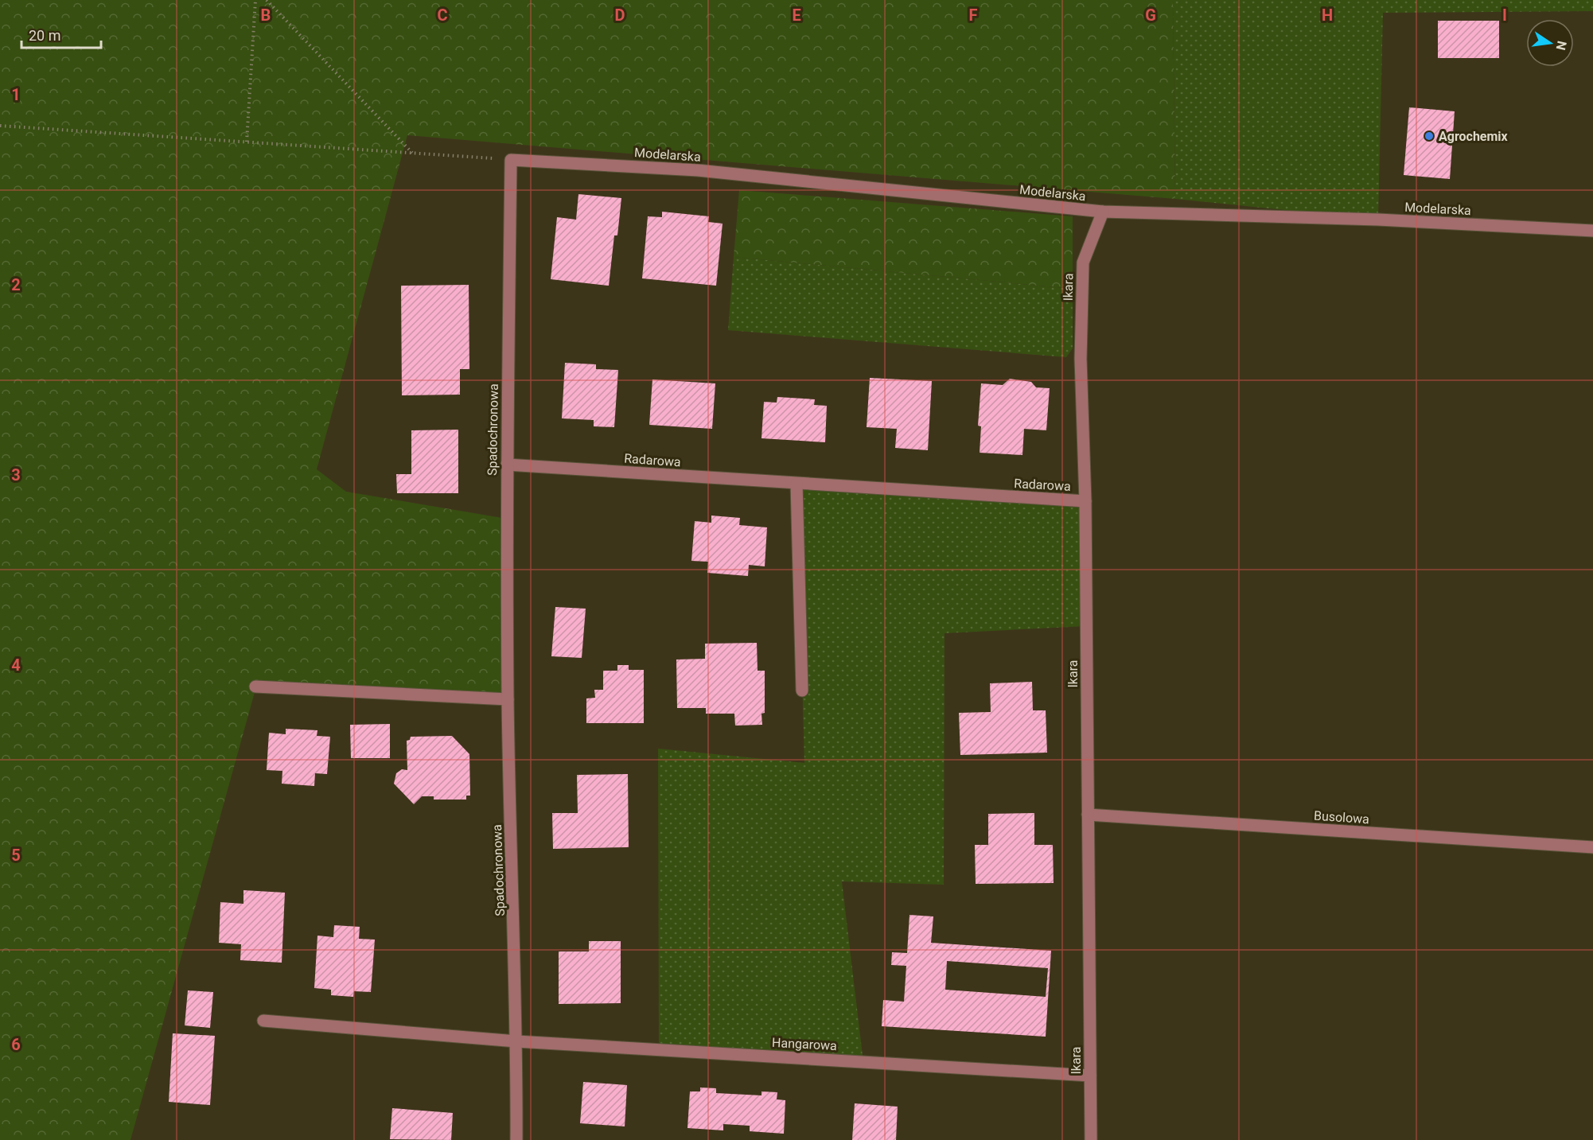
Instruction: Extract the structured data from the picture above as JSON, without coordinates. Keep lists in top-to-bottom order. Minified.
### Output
{"streets":{"street":["Modelarska","Ikara","Spadochronowa","Radarowa","Busolowa","Hangarowa"]},"crossings":[["Modelarska","Ikara"],["Modelarska","Spadochronowa"],["Ikara","Radarowa"],["Ikara","Busolowa"],["Ikara","Hangarowa"],["Spadochronowa","Radarowa"],["Spadochronowa","Hangarowa"]],"places":["Agrochemix"],"scale_bar":"20 m","north":"right","grid":{"columns":["B","C","D","E","F","G","H","I"],"rows":["1","2","3","4","5","6"]}}
